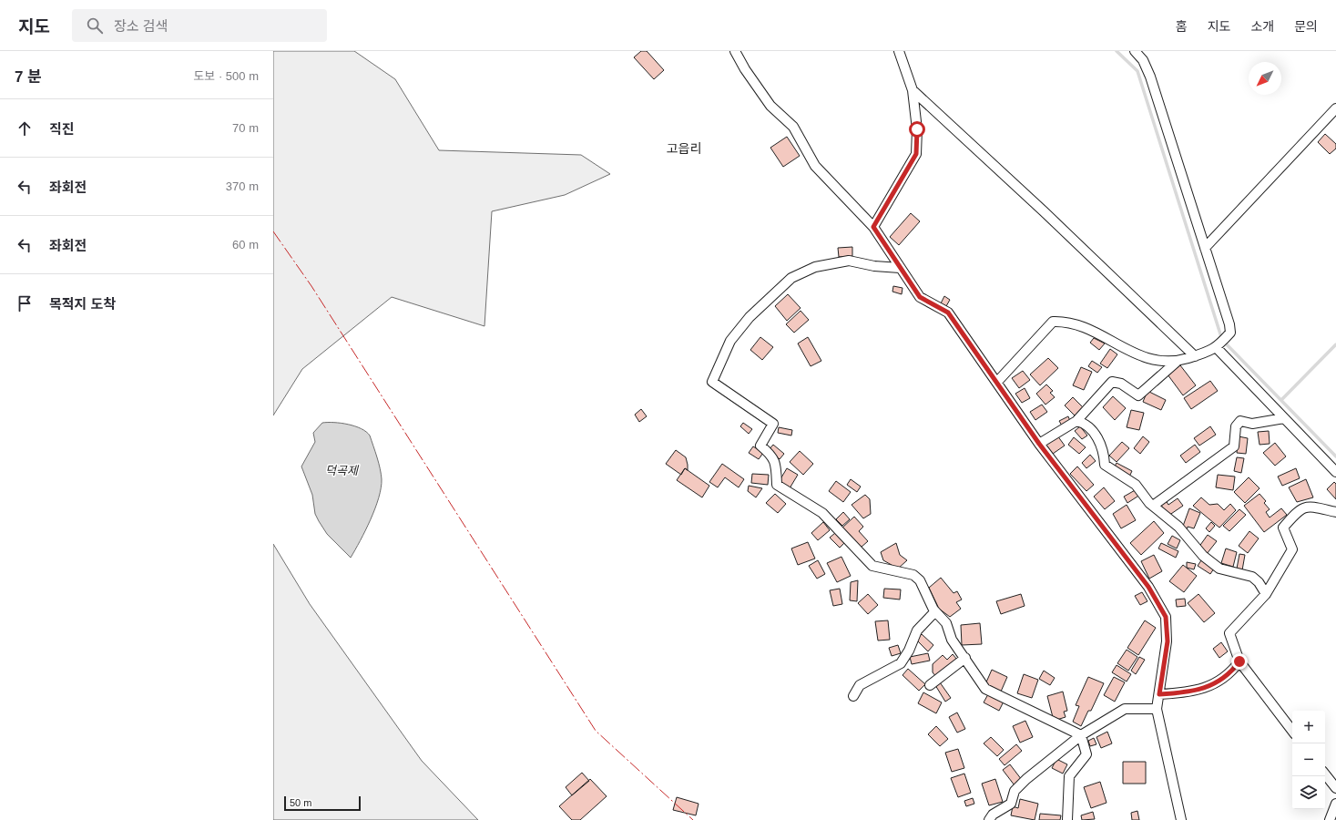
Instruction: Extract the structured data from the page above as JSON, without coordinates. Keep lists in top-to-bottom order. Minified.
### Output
{"districts":["고읍리"],"water":["덕곡제"],"scale_bar":"50 m","north":"bottom left","page":{"header":"지도","search":"장소 검색","nav":["홈","지도","소개","문의"],"heading":["7 분","도보 · 500 m"],"list":[["직진","70 m"],["좌회전","370 m"],["좌회전","60 m"],"목적지 도착"],"map_buttons":["+","−"],"scale":"50 m"}}
